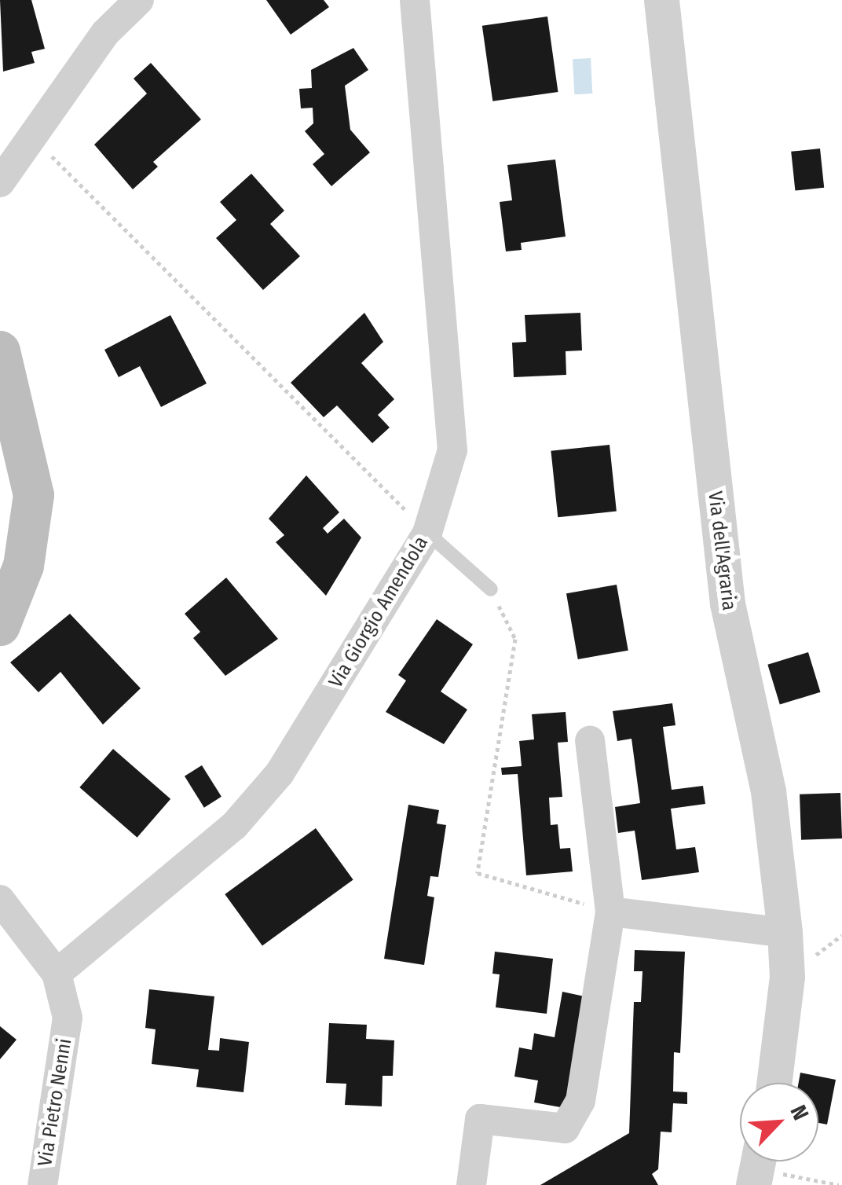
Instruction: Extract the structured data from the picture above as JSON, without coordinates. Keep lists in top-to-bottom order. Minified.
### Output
{"streets":{"street":["Via dell'Agraria","Via Giorgio Amendola","Via Pietro Nenni"]},"crossings":[["Via Giorgio Amendola","Via Pietro Nenni"]],"north":"top right"}
